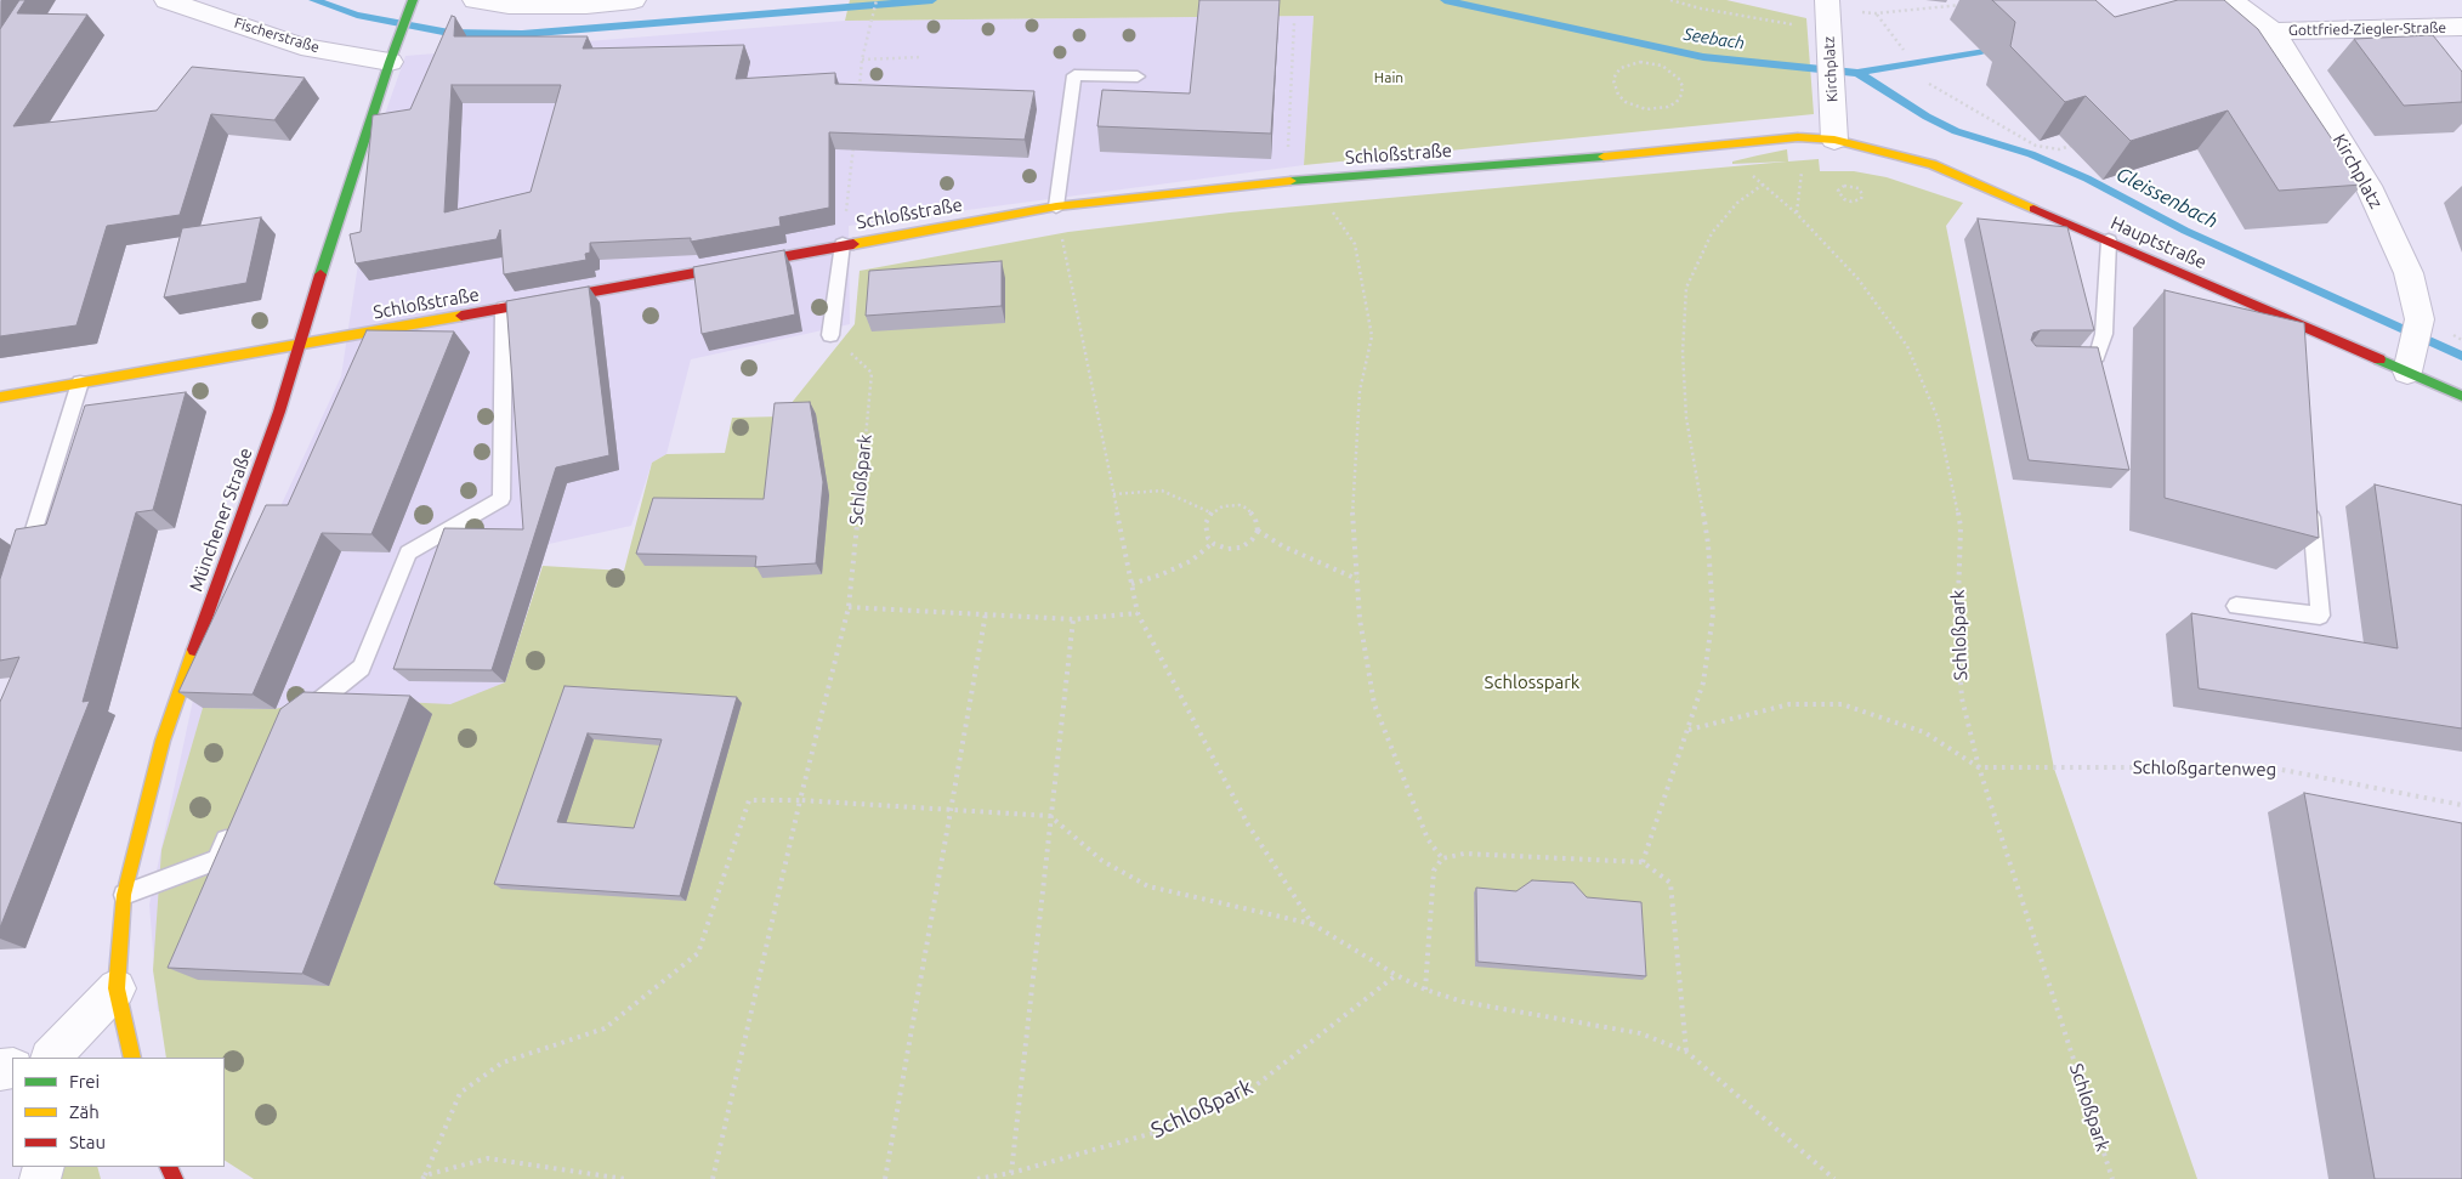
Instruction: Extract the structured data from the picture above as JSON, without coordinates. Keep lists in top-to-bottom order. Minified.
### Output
{"streets":{"street":["Gottfried-Ziegler-Straße","Fischerstraße","Kirchplatz","Schloßstraße","Hauptstraße","Münchener Straße"],"path":["Schloßpark","Schloßgartenweg"]},"crossings":[["Gottfried-Ziegler-Straße","Kirchplatz"],["Fischerstraße","Münchener Straße"],["Kirchplatz","Schloßstraße"],["Kirchplatz","Hauptstraße"],["Schloßstraße","Hauptstraße"],["Schloßstraße","Schloßpark"],["Schloßstraße","Münchener Straße"],["Schloßpark","Schloßgartenweg"]],"water":["Seebach","Gleissenbach"],"parks":["Hain","Schlosspark"],"legend":["Frei","Zäh","Stau"]}
